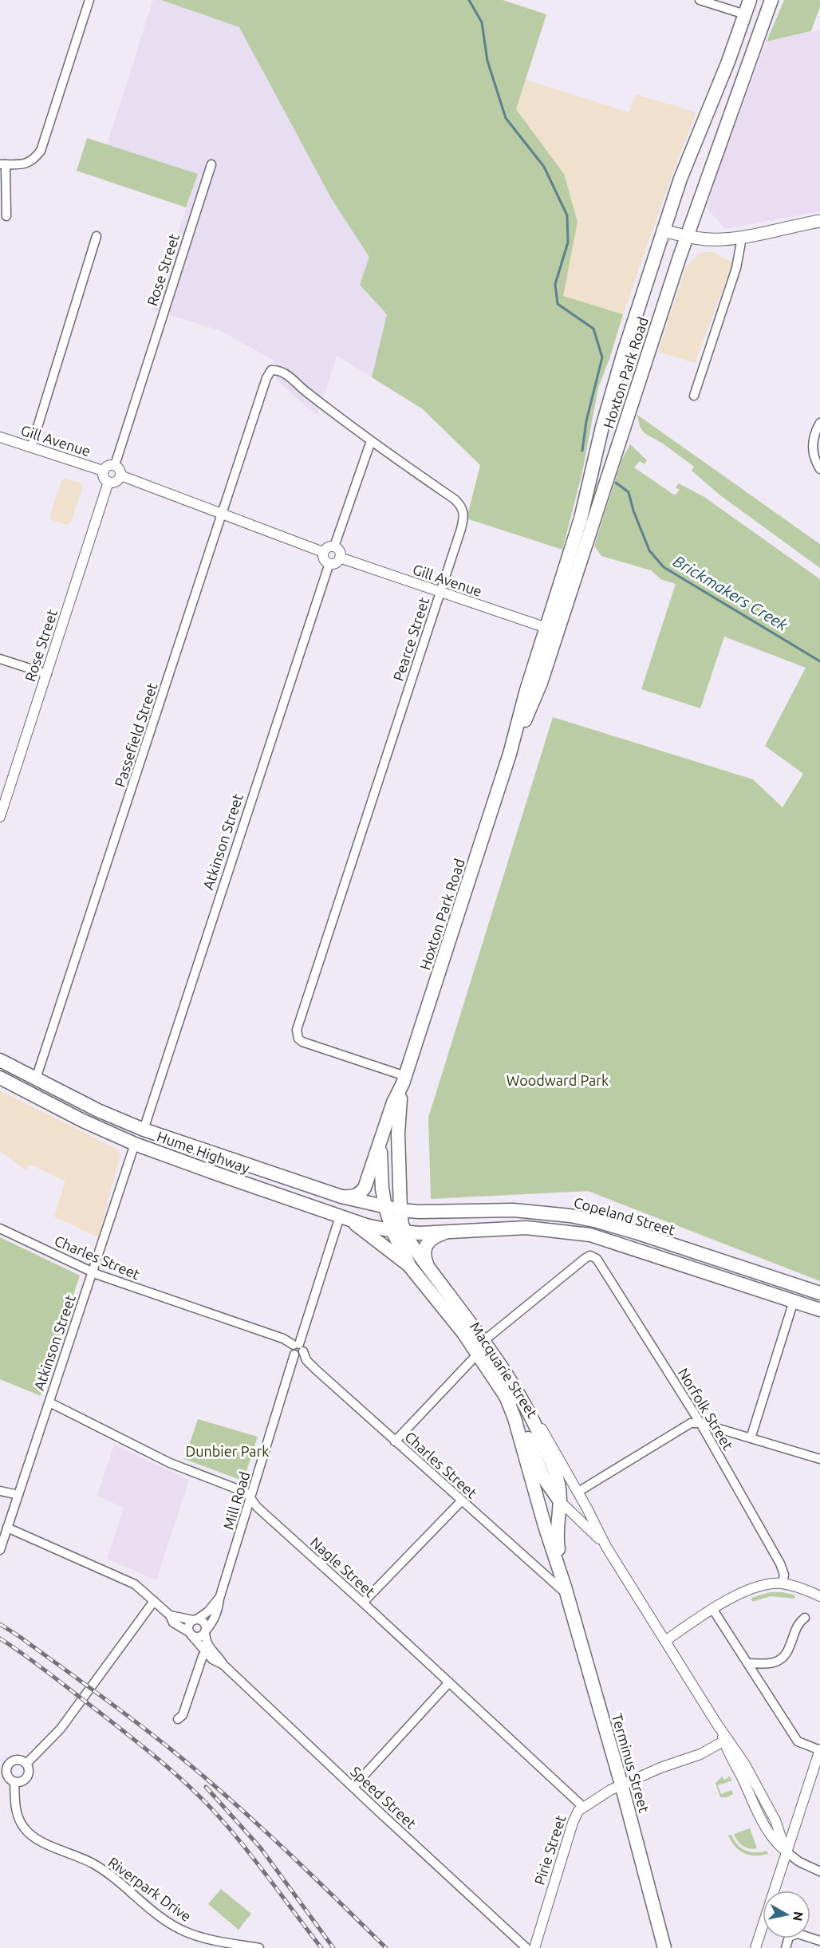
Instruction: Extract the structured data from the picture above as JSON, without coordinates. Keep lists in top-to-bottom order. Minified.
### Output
{"streets":{"main road":["Hoxton Park Road","Hume Highway","Copeland Street","Macquarie Street","Terminus Street"],"street":["Rose Street","Gill Avenue","Pearce Street","Passefield Street","Atkinson Street","Charles Street","Norfolk Street","Mill Road","Nagle Street","Speed Street","Pirie Street","Riverpark Drive"]},"crossings":[["Rose Street","Gill Avenue"],["Hoxton Park Road","Gill Avenue"],["Hoxton Park Road","Pearce Street"],["Hoxton Park Road","Hume Highway"],["Hoxton Park Road","Copeland Street"],["Hoxton Park Road","Macquarie Street"],["Gill Avenue","Pearce Street"],["Gill Avenue","Atkinson Street"],["Pearce Street","Passefield Street"],["Passefield Street","Hume Highway"],["Atkinson Street","Hume Highway"],["Atkinson Street","Charles Street"],["Atkinson Street","Nagle Street"],["Atkinson Street","Speed Street"],["Hume Highway","Copeland Street"],["Hume Highway","Macquarie Street"],["Hume Highway","Mill Road"],["Copeland Street","Macquarie Street"],["Charles Street","Mill Road"],["Charles Street","Terminus Street"],["Macquarie Street","Norfolk Street"],["Macquarie Street","Terminus Street"],["Macquarie Street","Pirie Street"],["Mill Road","Nagle Street"],["Mill Road","Speed Street"],["Nagle Street","Pirie Street"],["Terminus Street","Pirie Street"]],"water":["Brickmakers Creek"],"parks":["Woodward Park","Dunbier Park"],"north":"right"}
